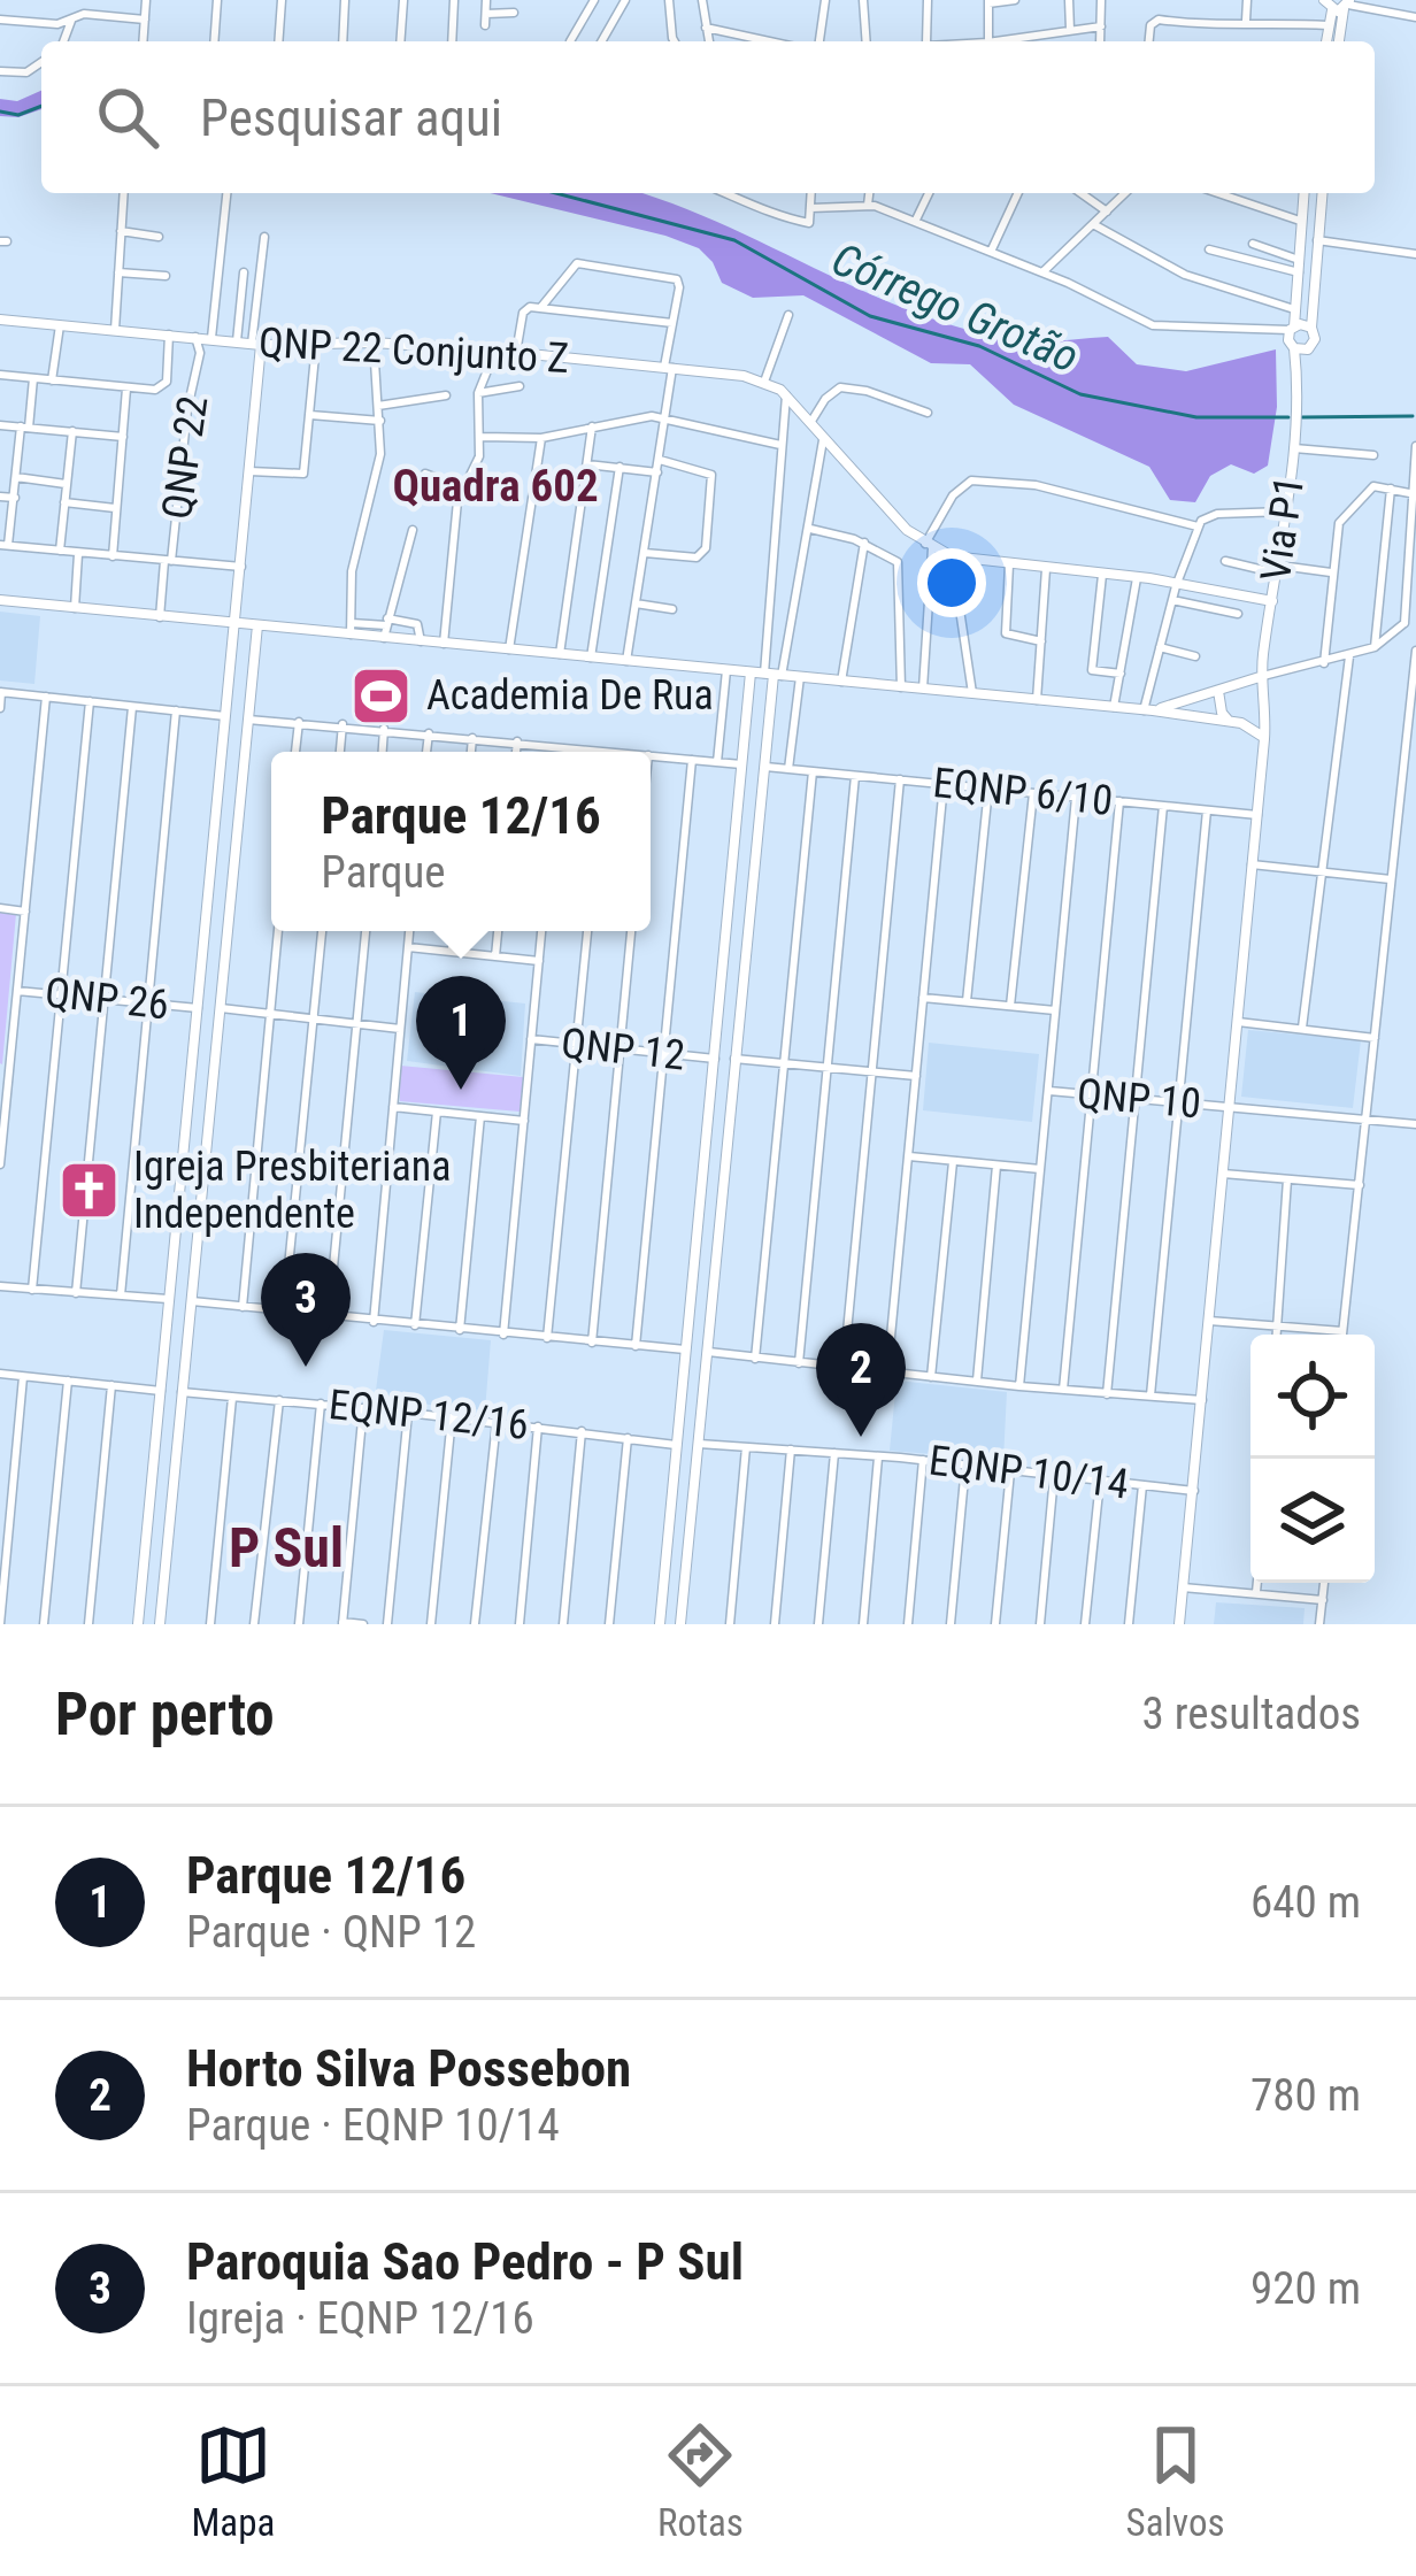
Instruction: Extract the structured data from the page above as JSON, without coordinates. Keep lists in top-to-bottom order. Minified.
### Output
{"streets":{"street":["QNP 22 Conjunto Z","QNP 22","Via P1","EQNP 6/10","QNP 26","QNP 12","QNP 10","EQNP 12/16","EQNP 10/14"]},"crossings":[["QNP 22 Conjunto Z","QNP 22"]],"districts":["Quadra 602","P Sul"],"water":["Córrego Grotão"],"places":{"sports":["Academia De Rua"],"church":["Igreja Presbiteriana Independente"]},"page":{"search":"Pesquisar aqui","popup":["Parque 12/16","Parque"],"pins":["1","3","2"],"heading":["Por perto","3 resultados"],"list":[{"mark":"1","name":"Parque 12/16","note":"Parque · QNP 12","value":"640 m"},{"mark":"2","name":"Horto Silva Possebon","note":"Parque · EQNP 10/14","value":"780 m"},{"mark":"3","name":"Paroquia Sao Pedro - P Sul","note":"Igreja · EQNP 12/16","value":"920 m"}],"nav":["Mapa","Rotas","Salvos"]}}
